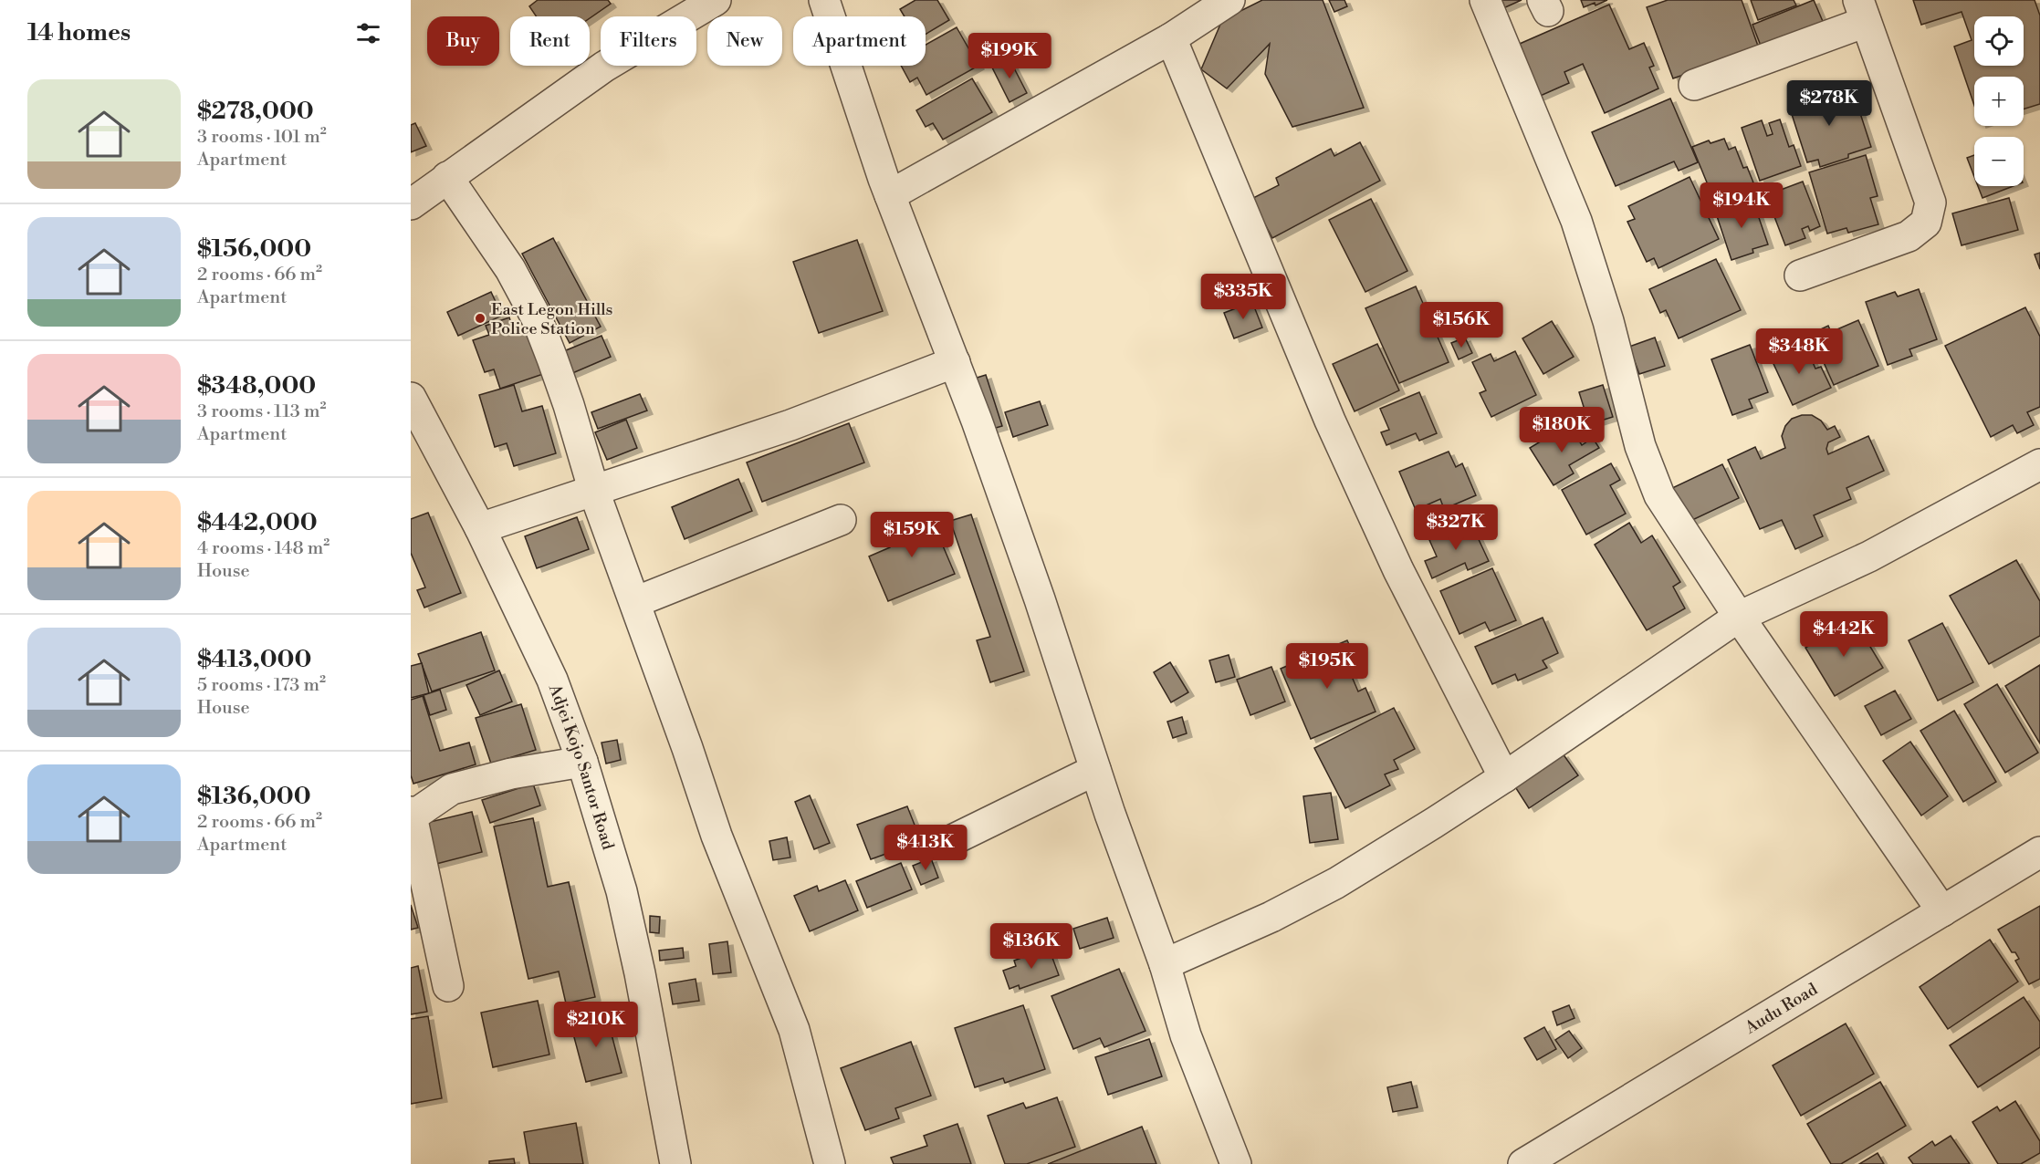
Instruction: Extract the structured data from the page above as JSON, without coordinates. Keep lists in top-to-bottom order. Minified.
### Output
{"streets":{"street":["Adjei Kojo Santor Road","Audu Road"]},"places":["East Legon Hills Police Station"],"page":{"heading":"14 homes","map_buttons":["+","−"],"chip":["Buy","Rent","Filters","New","Apartment"],"price":["$199K","$278K","$194K","$335K","$156K","$348K","$180K","$327K","$159K","$442K","$195K","$413K","$136K","$210K"],"list":[{"name":"$278,000","note":"3 rooms · 101 m² · Apartment"},{"name":"$156,000","note":"2 rooms · 66 m² · Apartment"},{"name":"$348,000","note":"3 rooms · 113 m² · Apartment"},{"name":"$442,000","note":"4 rooms · 148 m² · House"},{"name":"$413,000","note":"5 rooms · 173 m² · House"},{"name":"$136,000","note":"2 rooms · 66 m² · Apartment"}]}}
